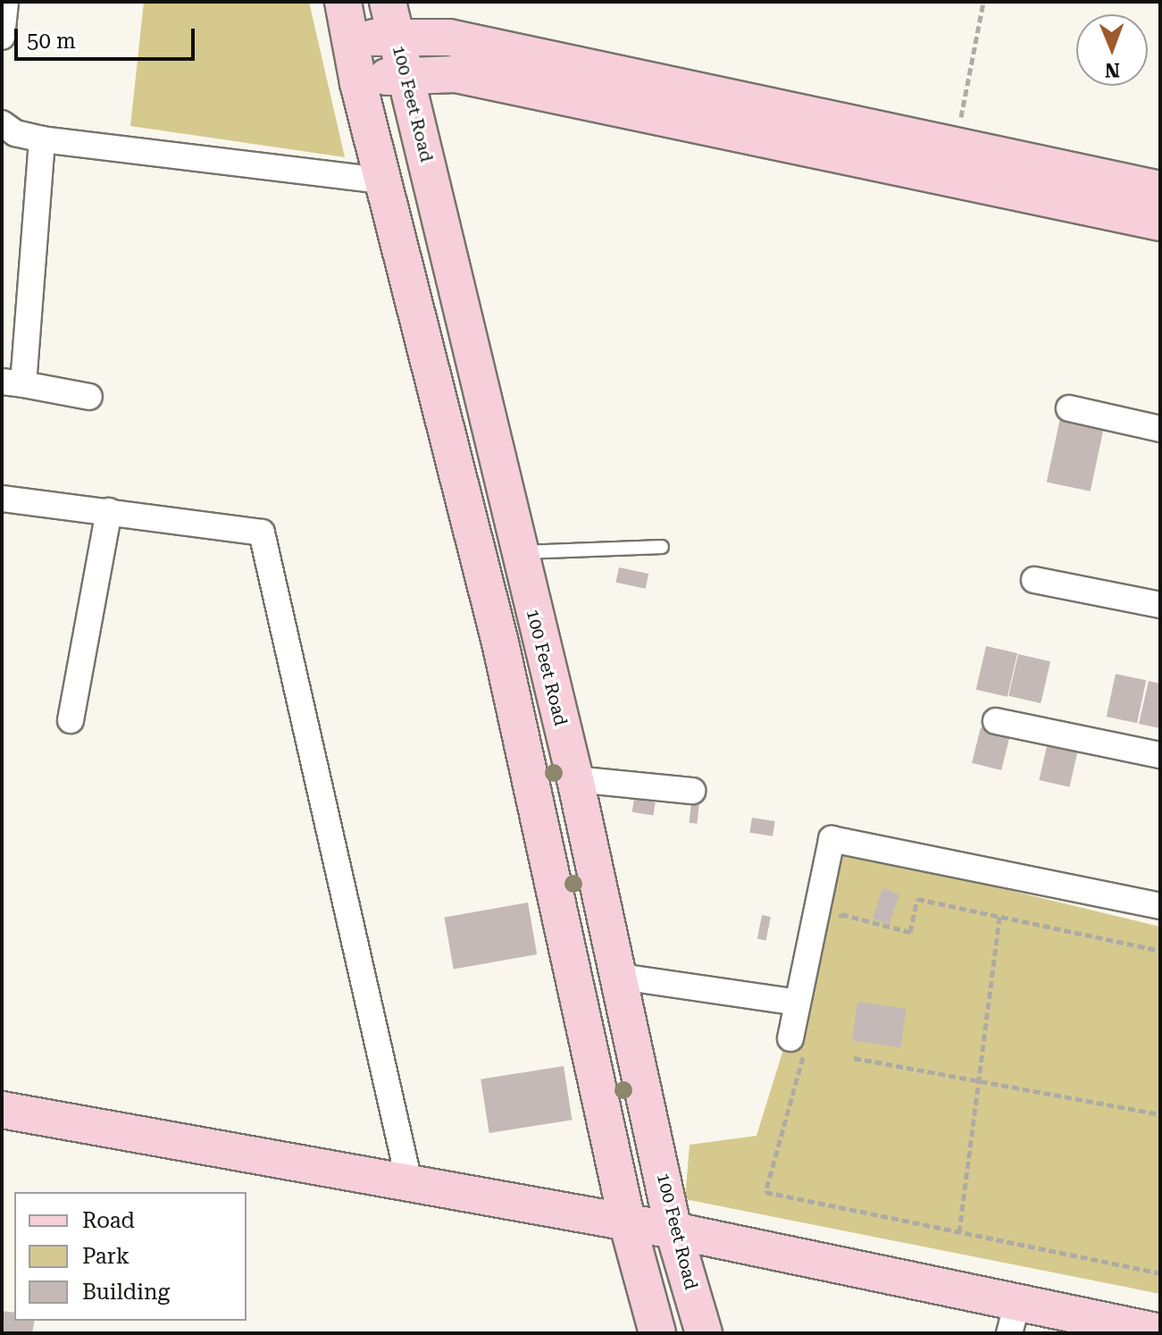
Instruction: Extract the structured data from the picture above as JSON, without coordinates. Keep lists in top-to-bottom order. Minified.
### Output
{"streets":{"street":["100 Feet Road"]},"legend":["Road","Park","Building"],"scale_bar":"50 m","north":"bottom"}
